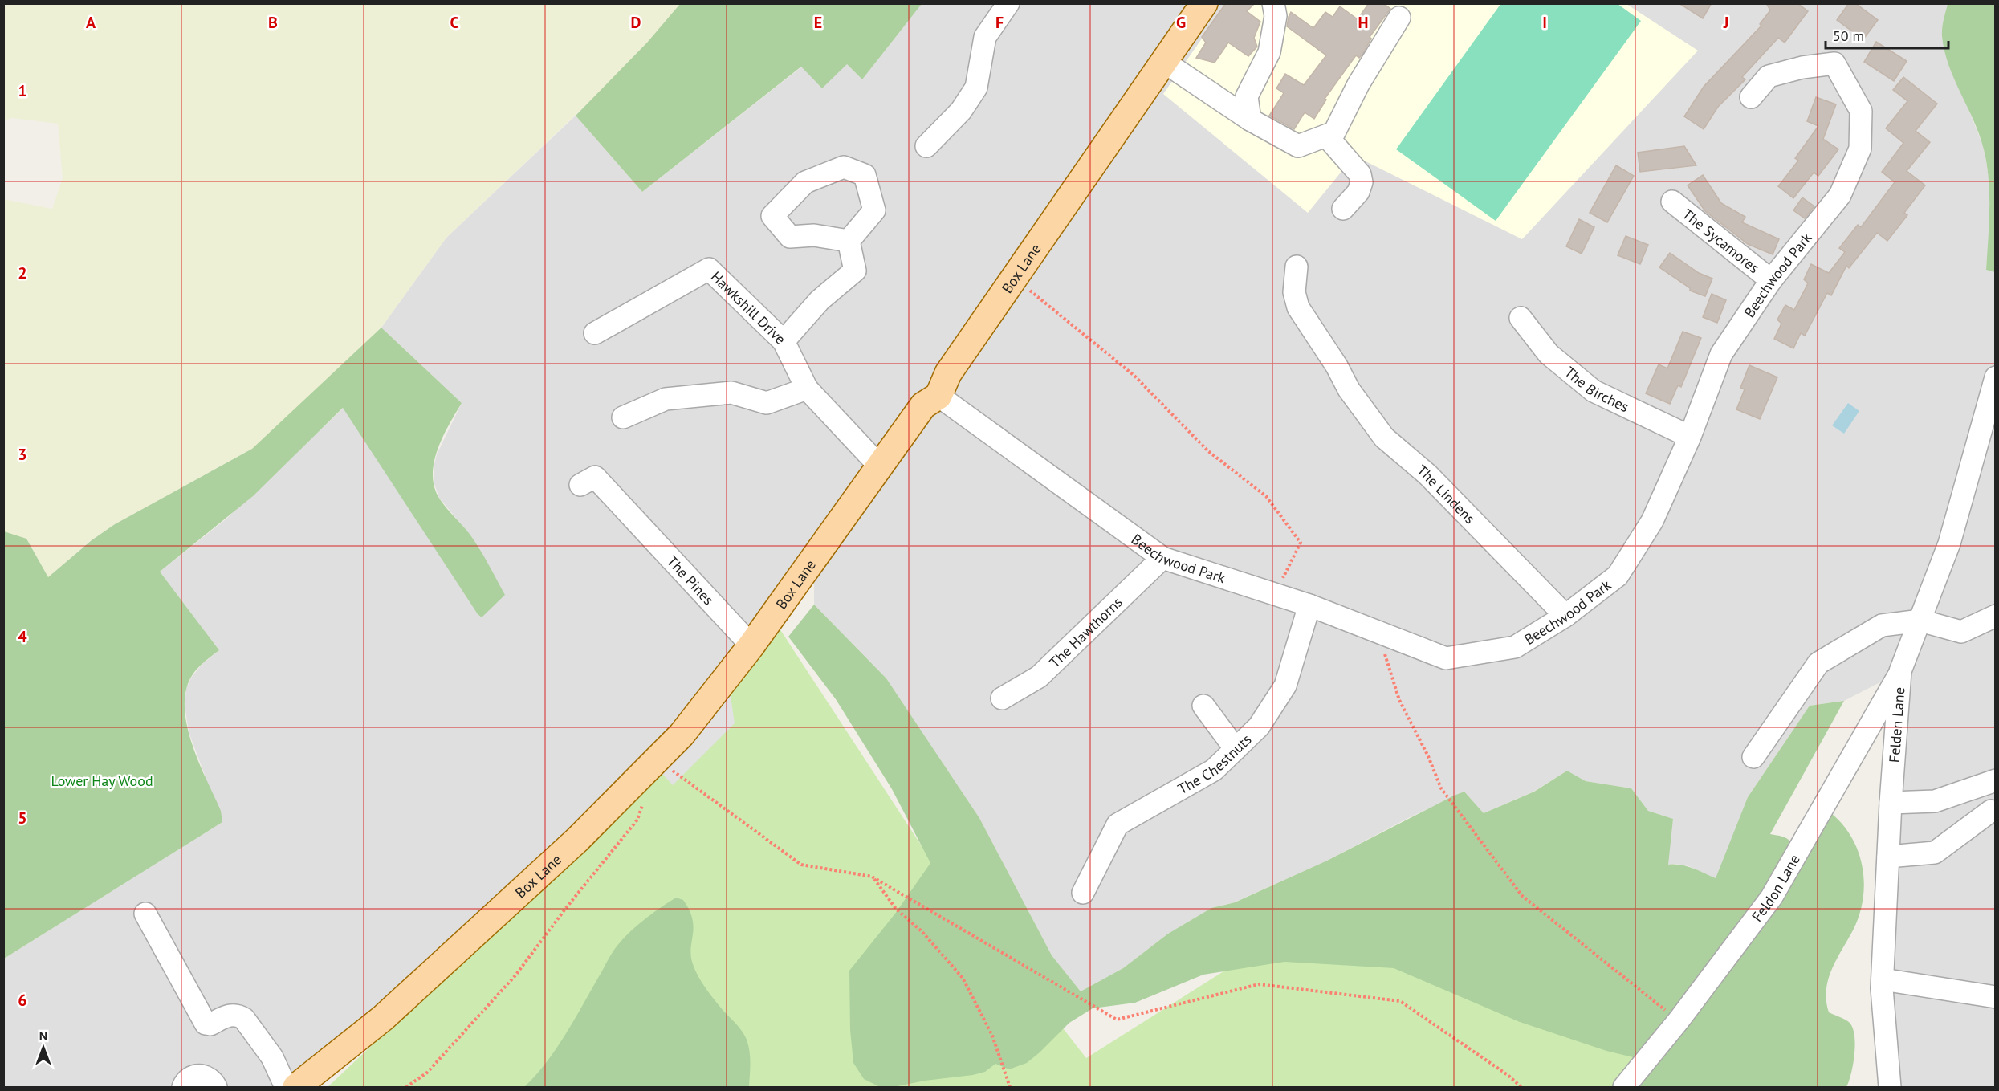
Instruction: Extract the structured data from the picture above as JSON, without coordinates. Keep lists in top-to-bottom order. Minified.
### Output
{"streets":{"main road":["Box Lane"],"street":["The Sycamores","Beechwood Park","Hawkshill Drive","The Birches","The Lindens","The Pines","The Hawthorns","Felden Lane","The Chestnuts","Feldon Lane"]},"crossings":[["The Sycamores","Beechwood Park"],["Box Lane","Beechwood Park"],["Box Lane","Hawkshill Drive"],["Box Lane","The Pines"],["Beechwood Park","The Birches"],["Beechwood Park","The Lindens"],["Beechwood Park","The Hawthorns"],["Beechwood Park","The Chestnuts"],["Felden Lane","Feldon Lane"]],"parks":["Lower Hay Wood"],"scale_bar":"50 m","north":"top","grid":{"columns":["A","B","C","D","E","F","G","H","I","J"],"rows":["1","2","3","4","5","6"]}}
